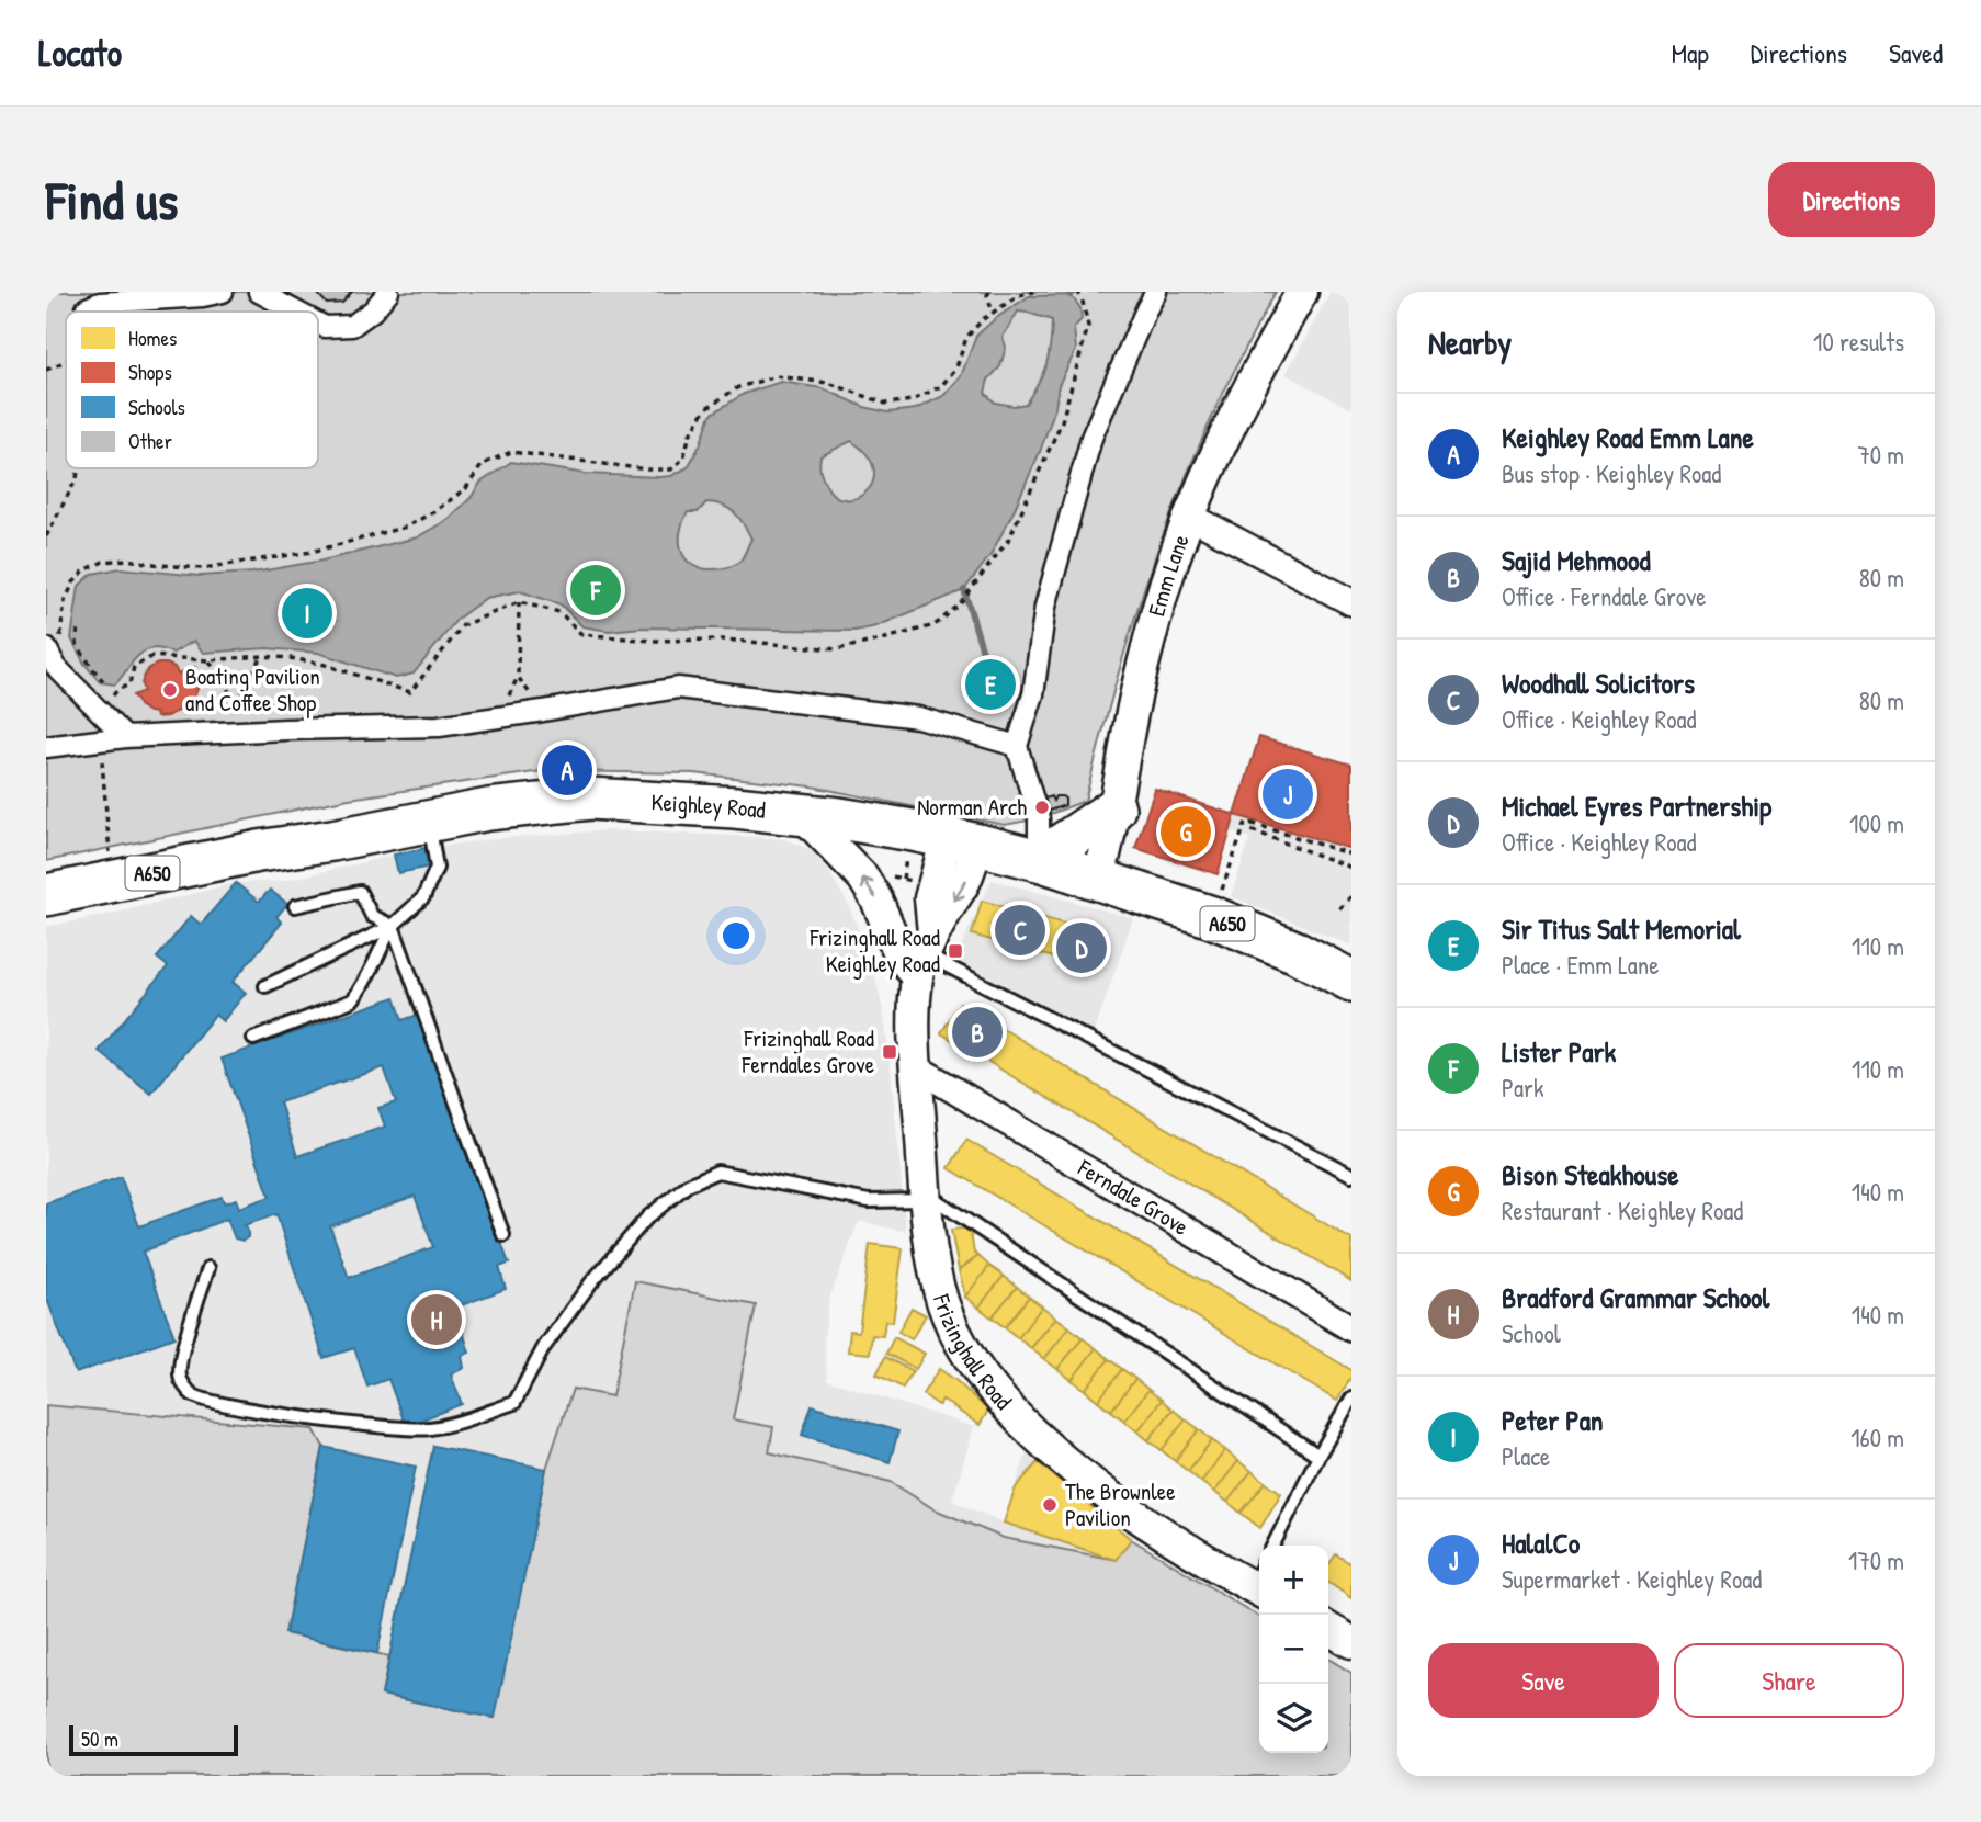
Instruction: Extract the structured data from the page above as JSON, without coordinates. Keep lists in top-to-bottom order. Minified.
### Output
{"streets":{"highway":["Keighley Road","A650"],"street":["Emm Lane","Ferndale Grove","Frizinghall Road"]},"crossings":[["Emm Lane","Keighley Road"],["Keighley Road","Frizinghall Road"],["Ferndale Grove","Frizinghall Road"]],"places":{"other":["Boating Pavilion and Coffee Shop","Norman Arch","The Brownlee Pavilion"],"transit":["Frizinghall Road Keighley Road","Frizinghall Road Ferndales Grove"]},"legend":["Homes","Shops","Schools","Other"],"scale_bar":"50 m","page":{"header":"Locato","nav":["Map","Directions","Saved"],"buttons":["Directions",["Save","Share"]],"title":"Find us","heading":["Nearby","10 results"],"list":[{"mark":"A","name":"Keighley Road Emm Lane","note":"Bus stop · Keighley Road","value":"70 m"},{"mark":"B","name":"Sajid Mehmood","note":"Office · Ferndale Grove","value":"80 m"},{"mark":"C","name":"Woodhall Solicitors","note":"Office · Keighley Road","value":"80 m"},{"mark":"D","name":"Michael Eyres Partnership","note":"Office · Keighley Road","value":"100 m"},{"mark":"E","name":"Sir Titus Salt Memorial","note":"Place · Emm Lane","value":"110 m"},{"mark":"F","name":"Lister Park","note":"Park","value":"110 m"},{"mark":"G","name":"Bison Steakhouse","note":"Restaurant · Keighley Road","value":"140 m"},{"mark":"H","name":"Bradford Grammar School","note":"School","value":"140 m"},{"mark":"I","name":"Peter Pan","note":"Place","value":"160 m"},{"mark":"J","name":"HalalCo","note":"Supermarket · Keighley Road","value":"170 m"}],"pins":["F","I","E","A","J","G","C","D","B","H"],"map_buttons":["+","−"],"scale":"50 m"}}
